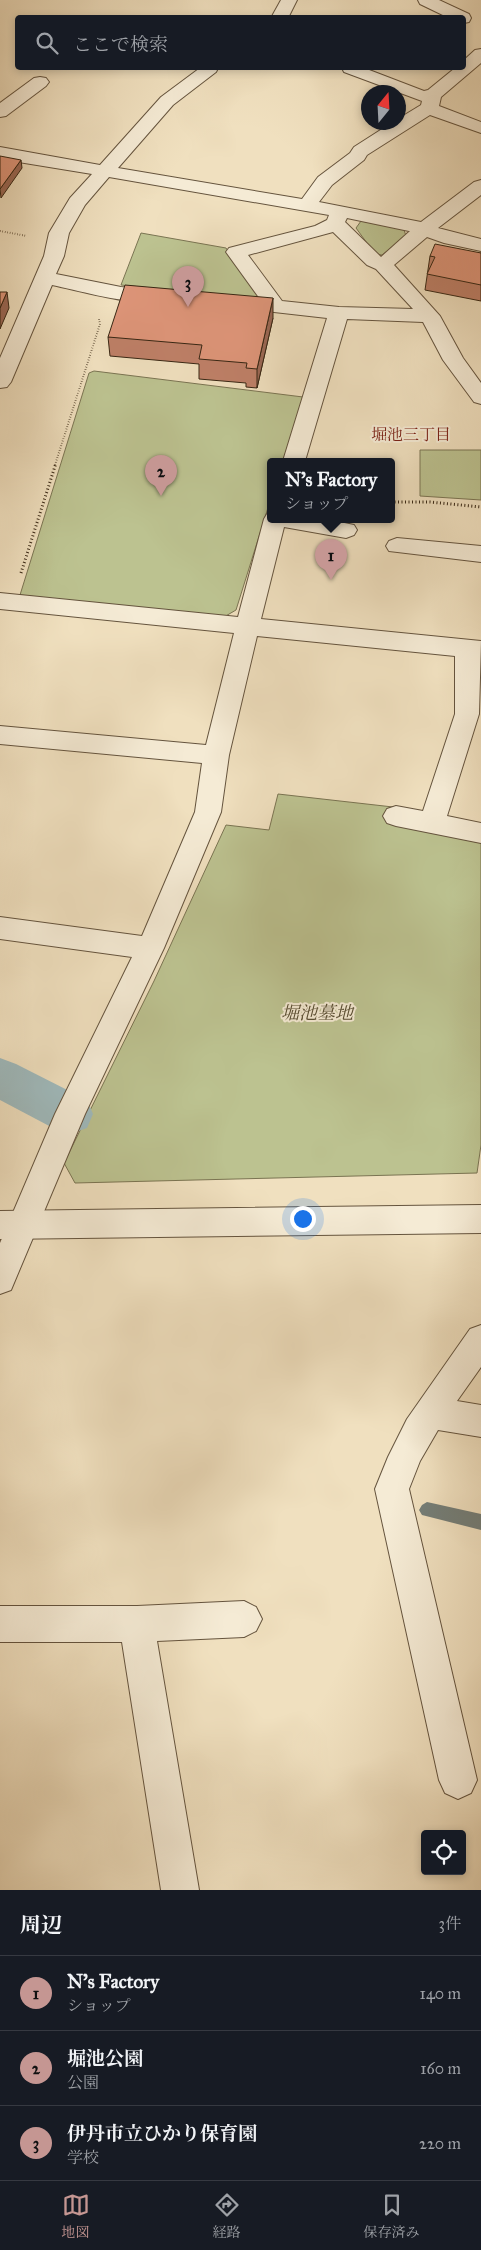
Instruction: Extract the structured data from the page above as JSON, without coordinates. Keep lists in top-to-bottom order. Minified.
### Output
{"districts":["堀池三丁目"],"parks":["堀池墓地"],"north":"top","page":{"search":"ここで検索","pins":["3","2","1"],"popup":["N's Factory","ショップ"],"heading":["周辺","3件"],"list":[{"mark":"1","name":"N's Factory","note":"ショップ","value":"140 m"},{"mark":"2","name":"堀池公園","note":"公園","value":"160 m"},{"mark":"3","name":"伊丹市立ひかり保育園","note":"学校","value":"220 m"}],"nav":["地図","経路","保存済み"]}}
